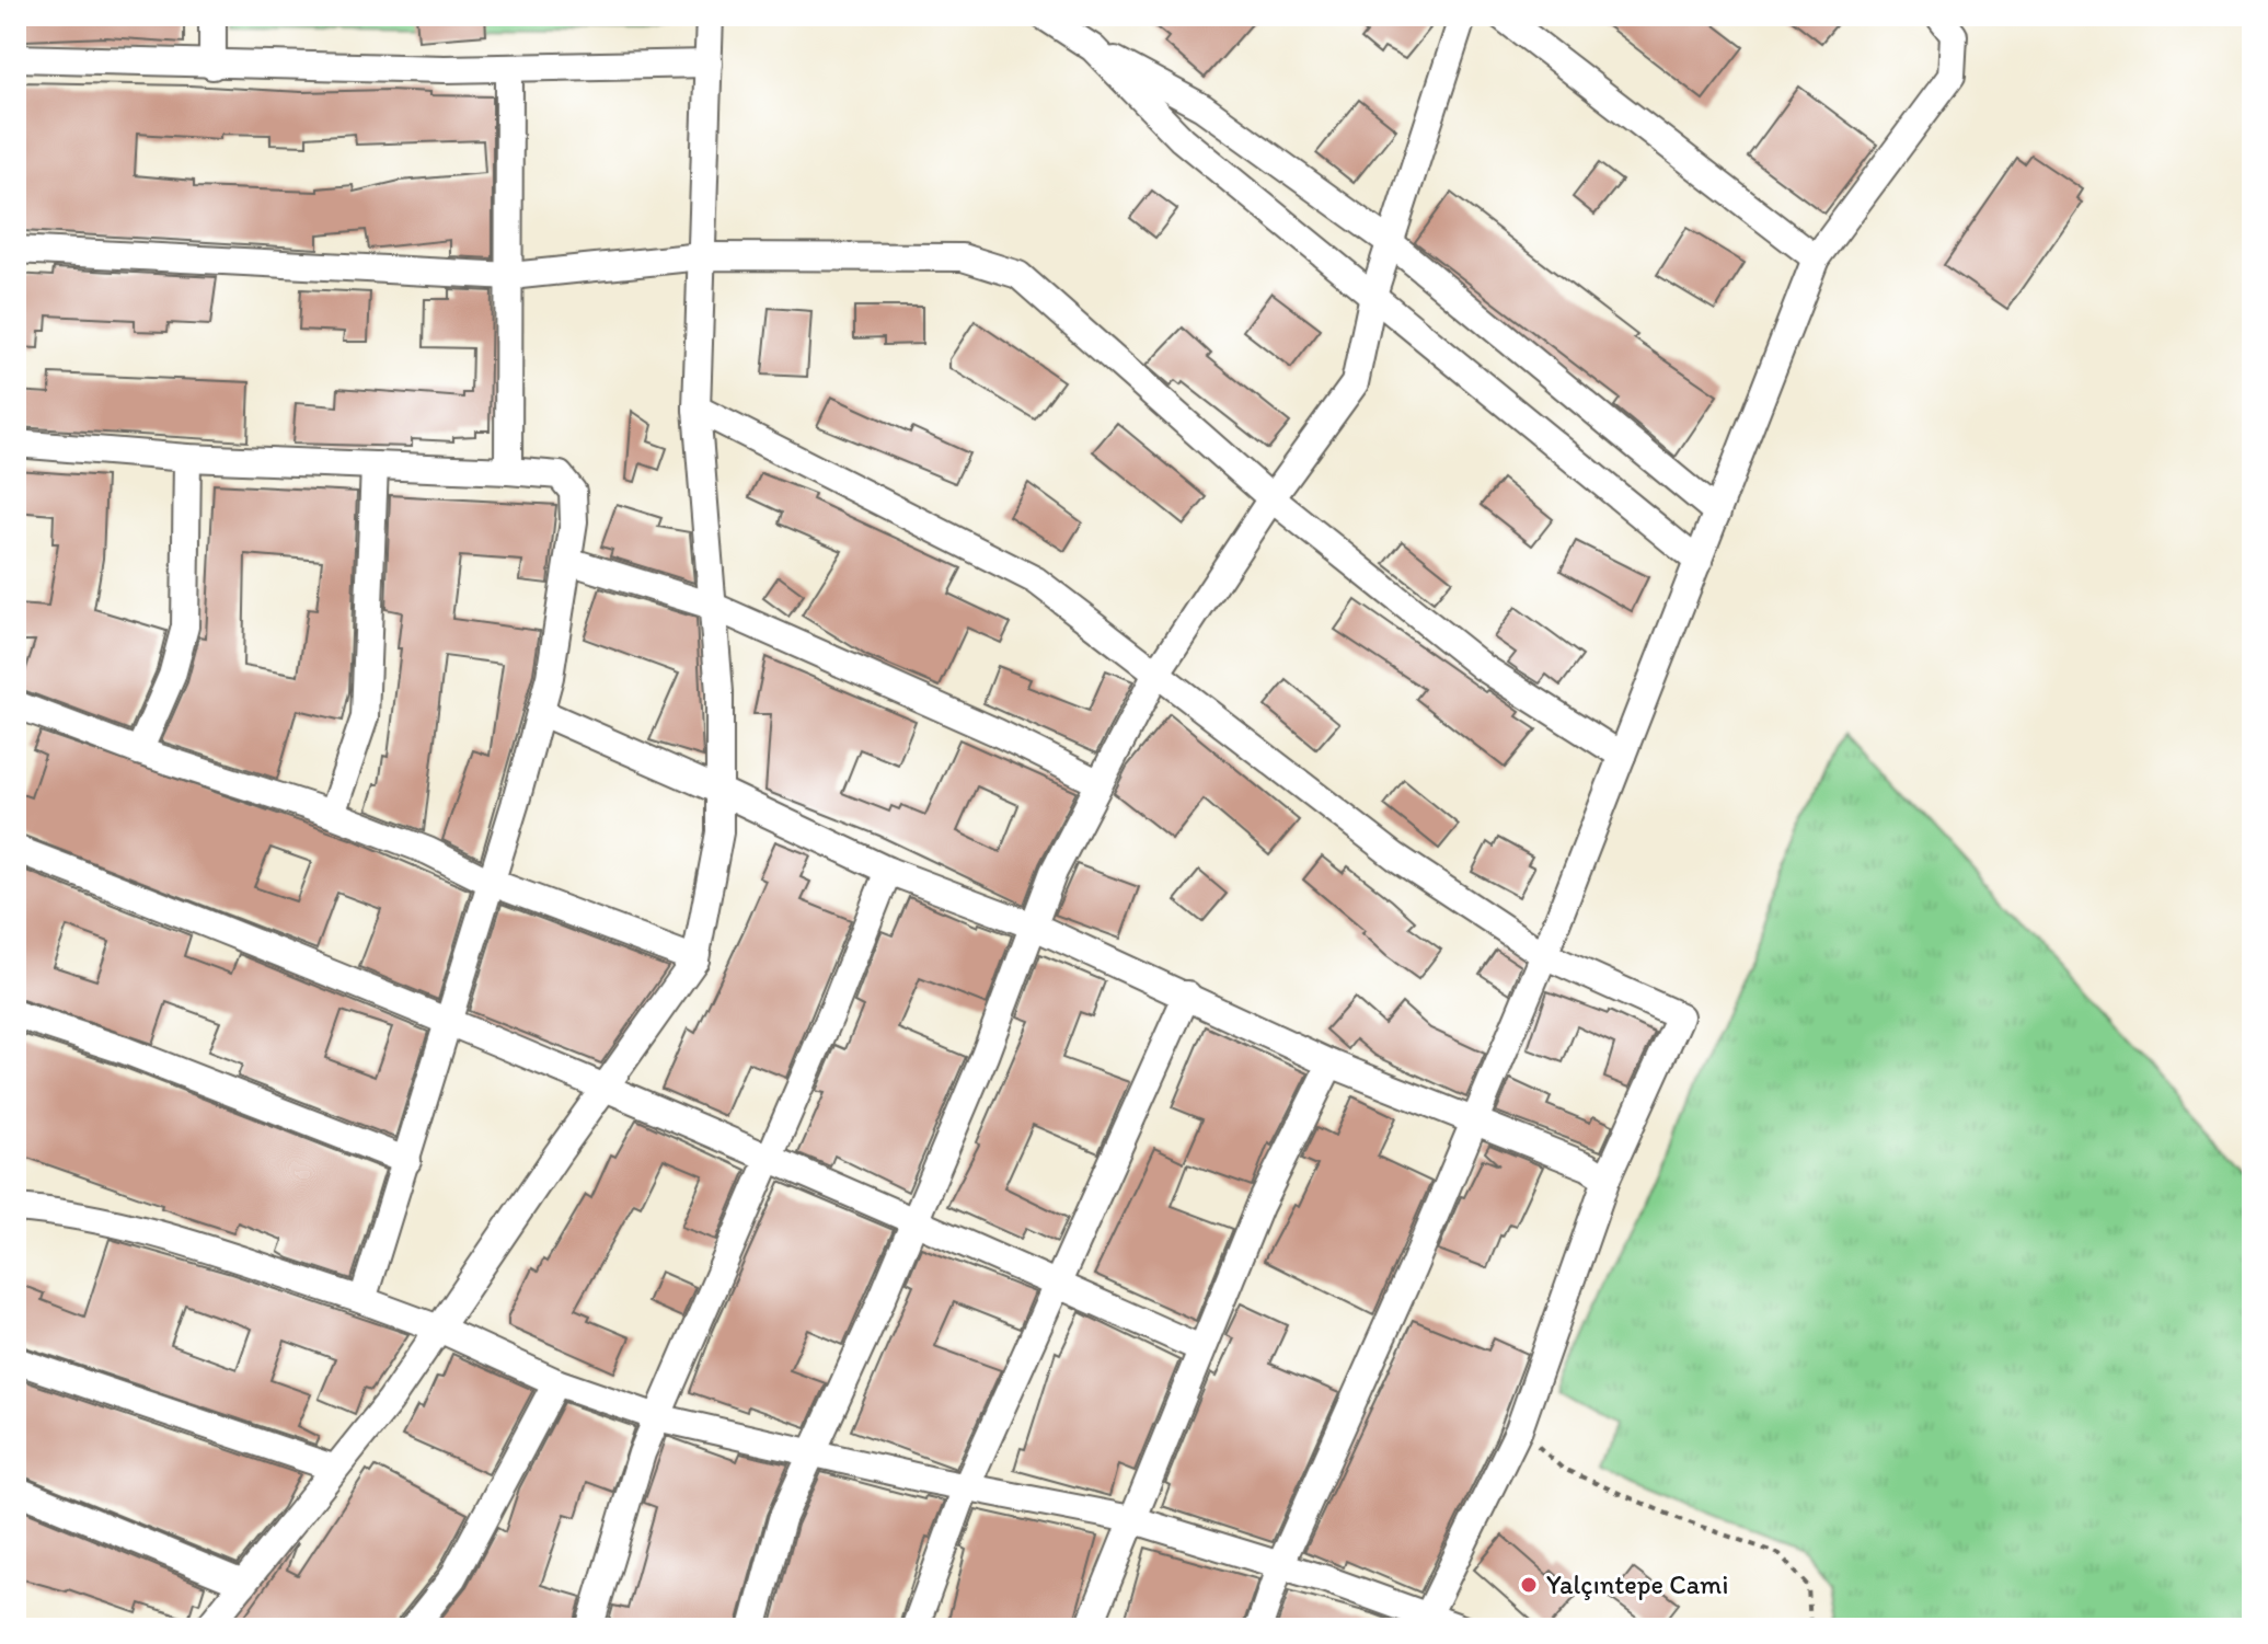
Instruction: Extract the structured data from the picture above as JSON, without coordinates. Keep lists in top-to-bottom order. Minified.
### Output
{"places":["Yalçıntepe Cami"]}
